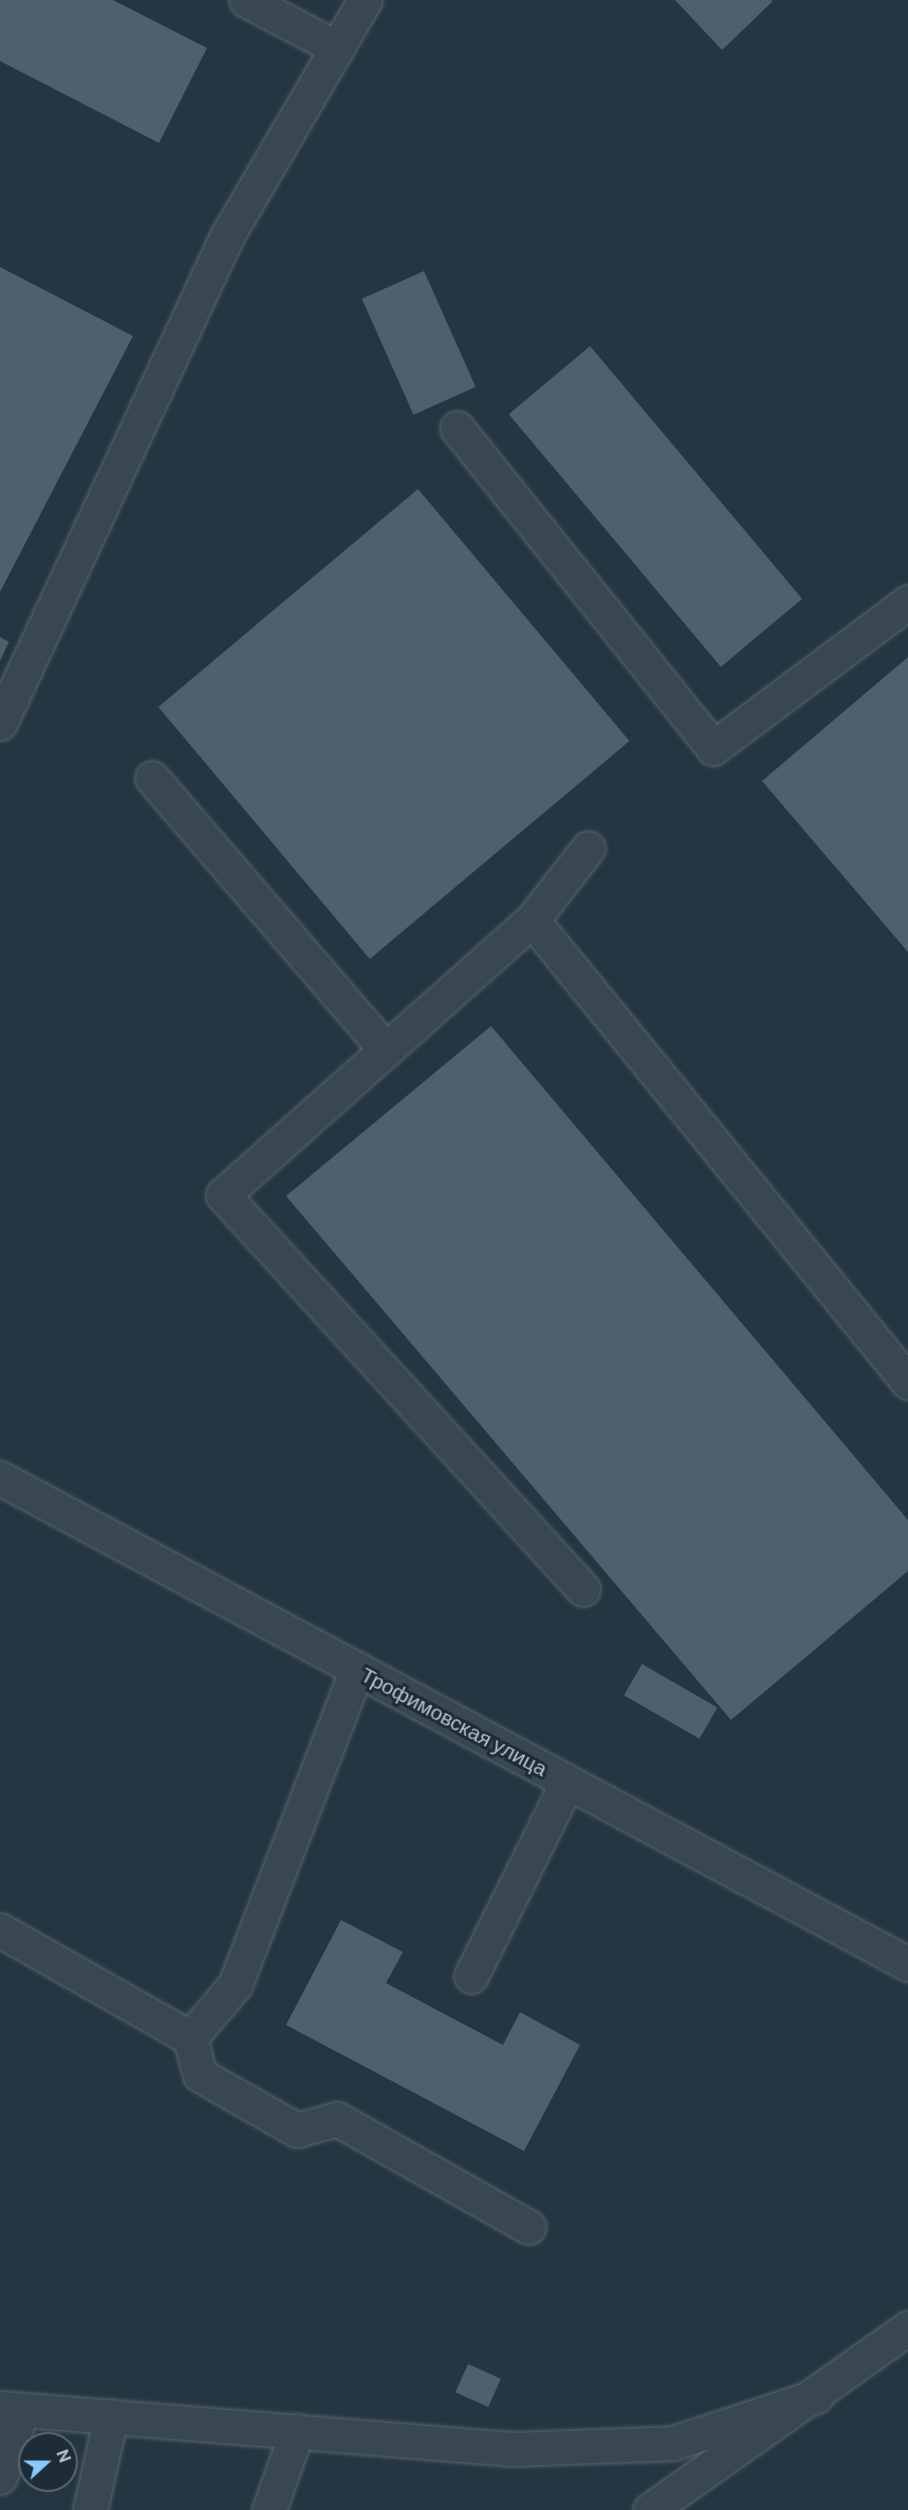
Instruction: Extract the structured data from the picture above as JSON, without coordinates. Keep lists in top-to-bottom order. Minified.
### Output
{"streets":{"street":["Трофимовская улица"]},"north":"right"}
